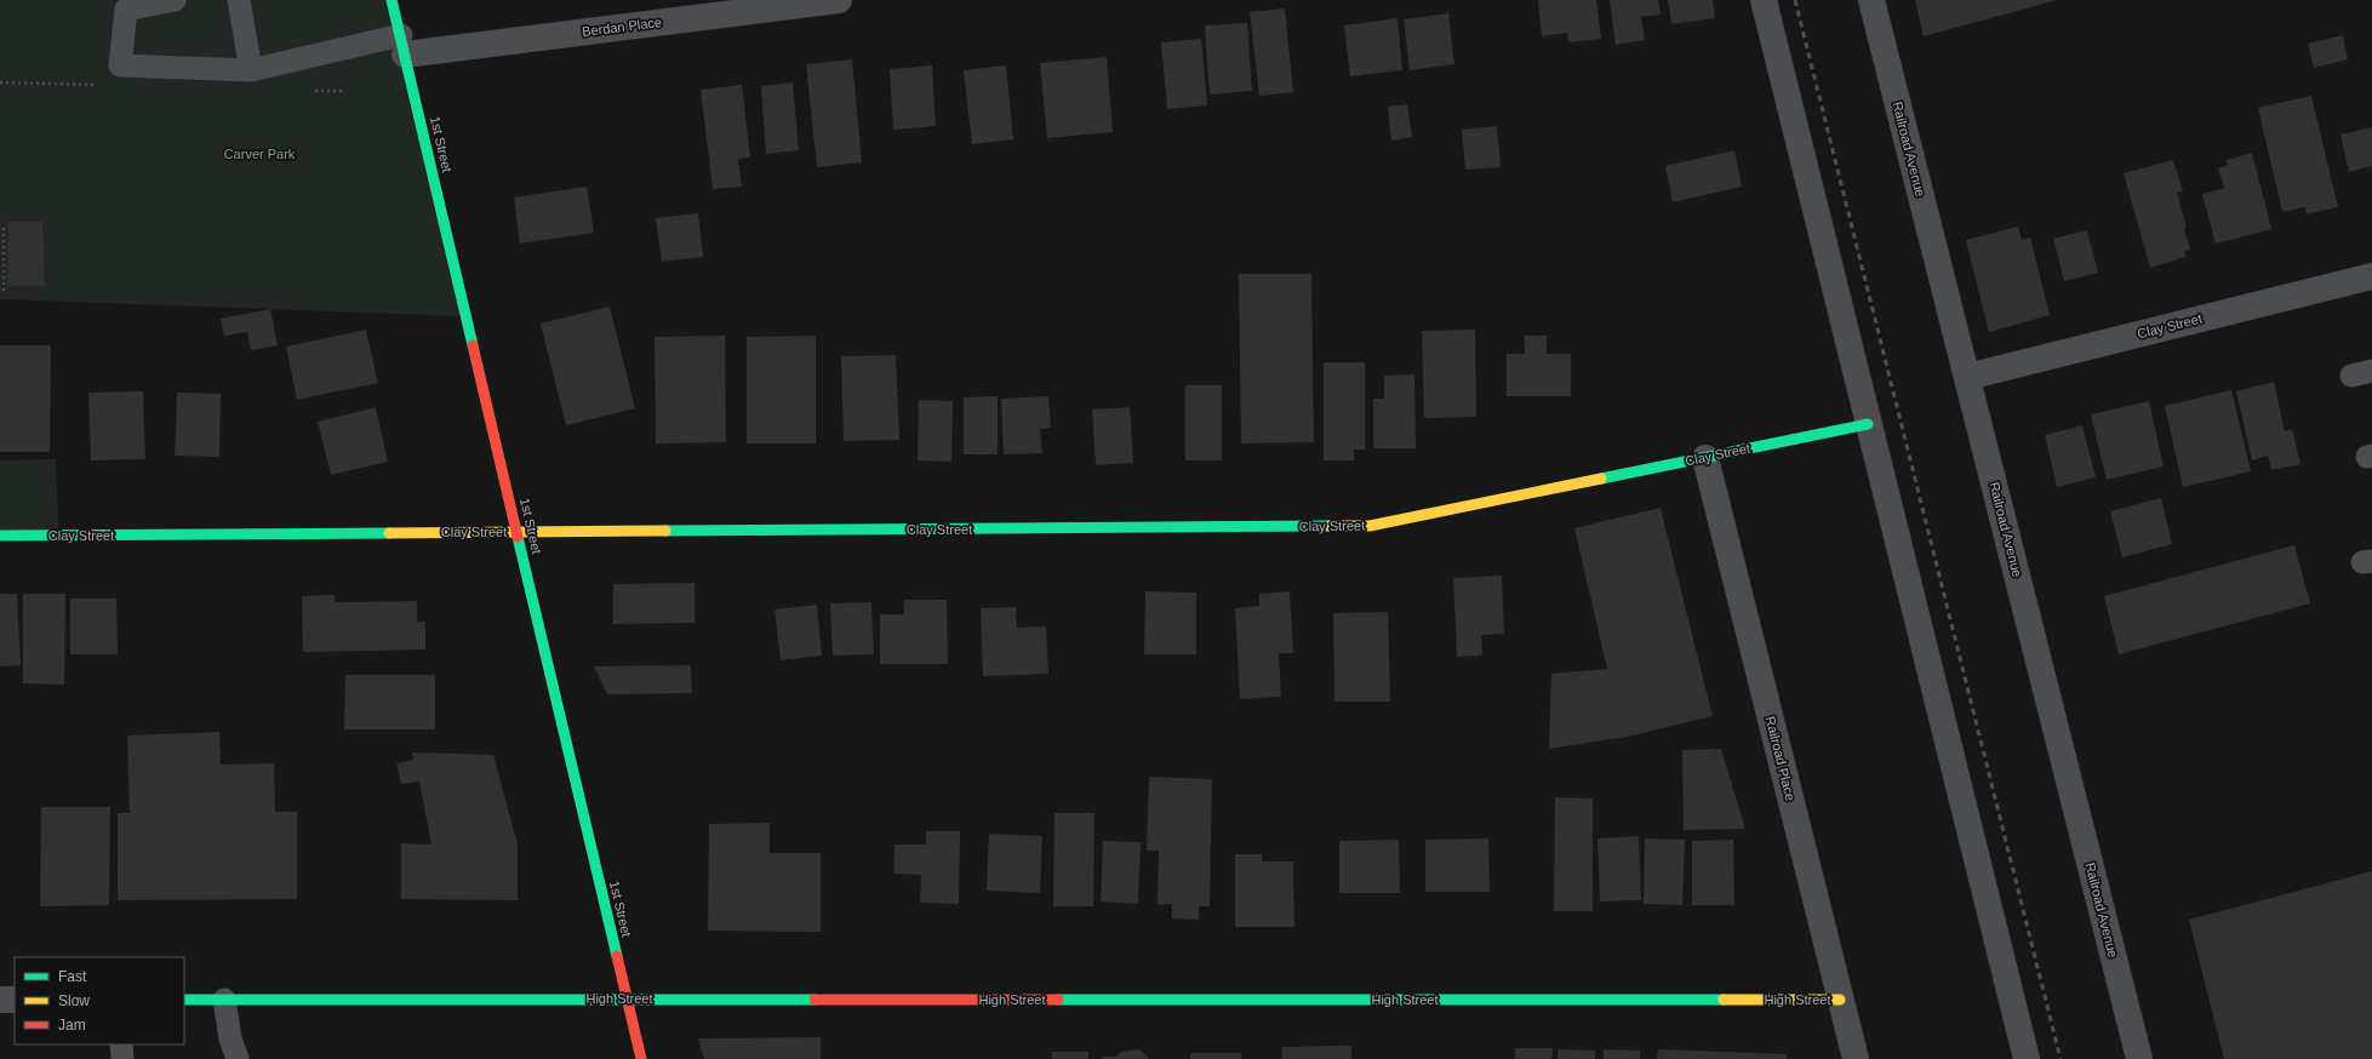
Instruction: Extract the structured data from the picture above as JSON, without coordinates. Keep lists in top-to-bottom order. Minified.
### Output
{"streets":{"street":["Berdan Place","1st Street","Railroad Avenue","Clay Street","Railroad Place","High Street"]},"crossings":[["Berdan Place","1st Street"],["1st Street","Clay Street"],["1st Street","High Street"],["Railroad Avenue","Clay Street"],["Clay Street","Railroad Place"],["Railroad Place","High Street"]],"parks":["Carver Park"],"legend":["Fast","Slow","Jam"]}
